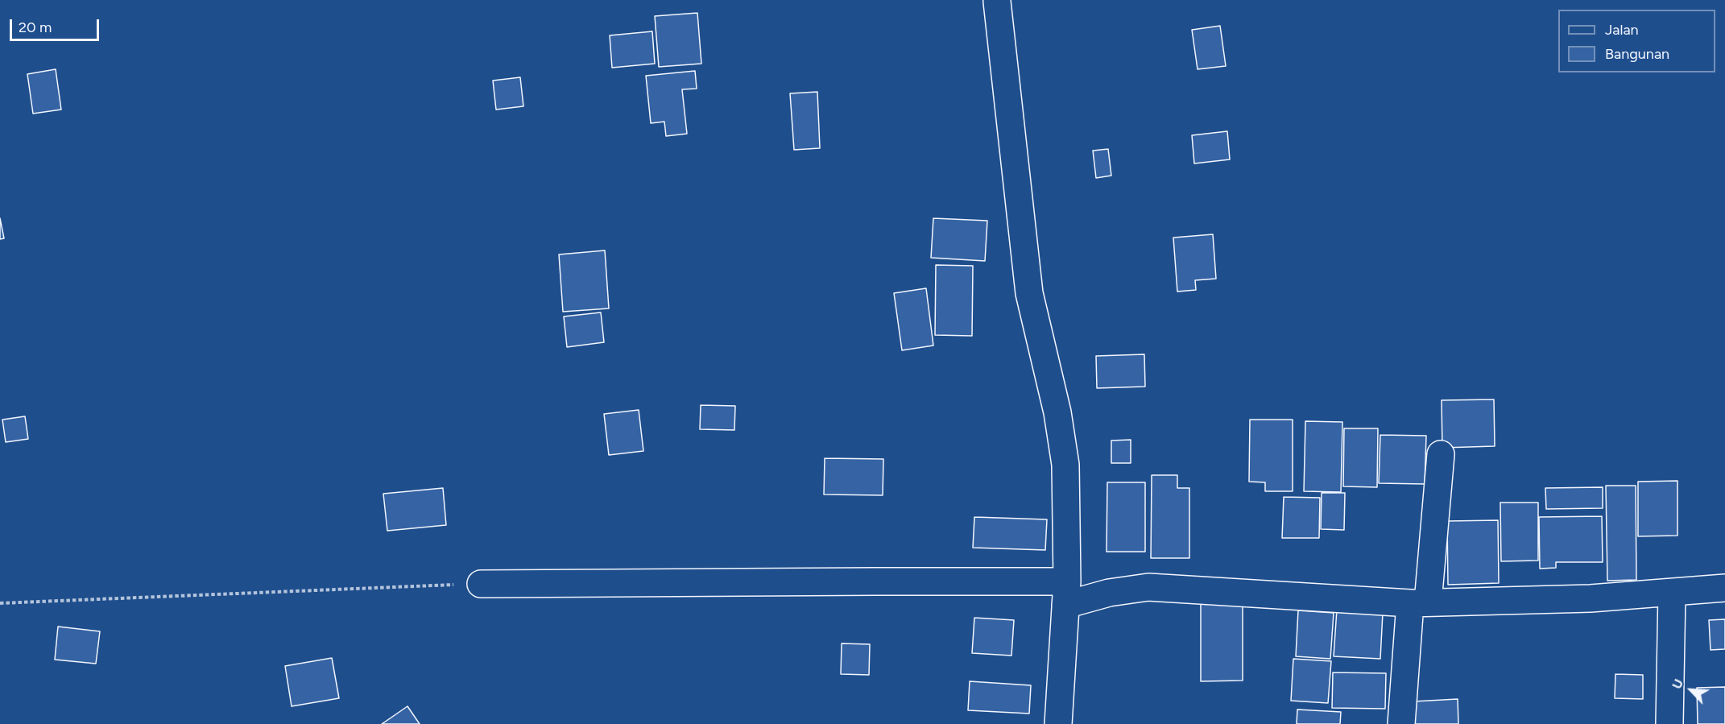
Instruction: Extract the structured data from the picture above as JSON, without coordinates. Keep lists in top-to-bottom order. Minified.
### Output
{"legend":["Jalan","Bangunan"],"scale_bar":"20 m","north":"top left"}
